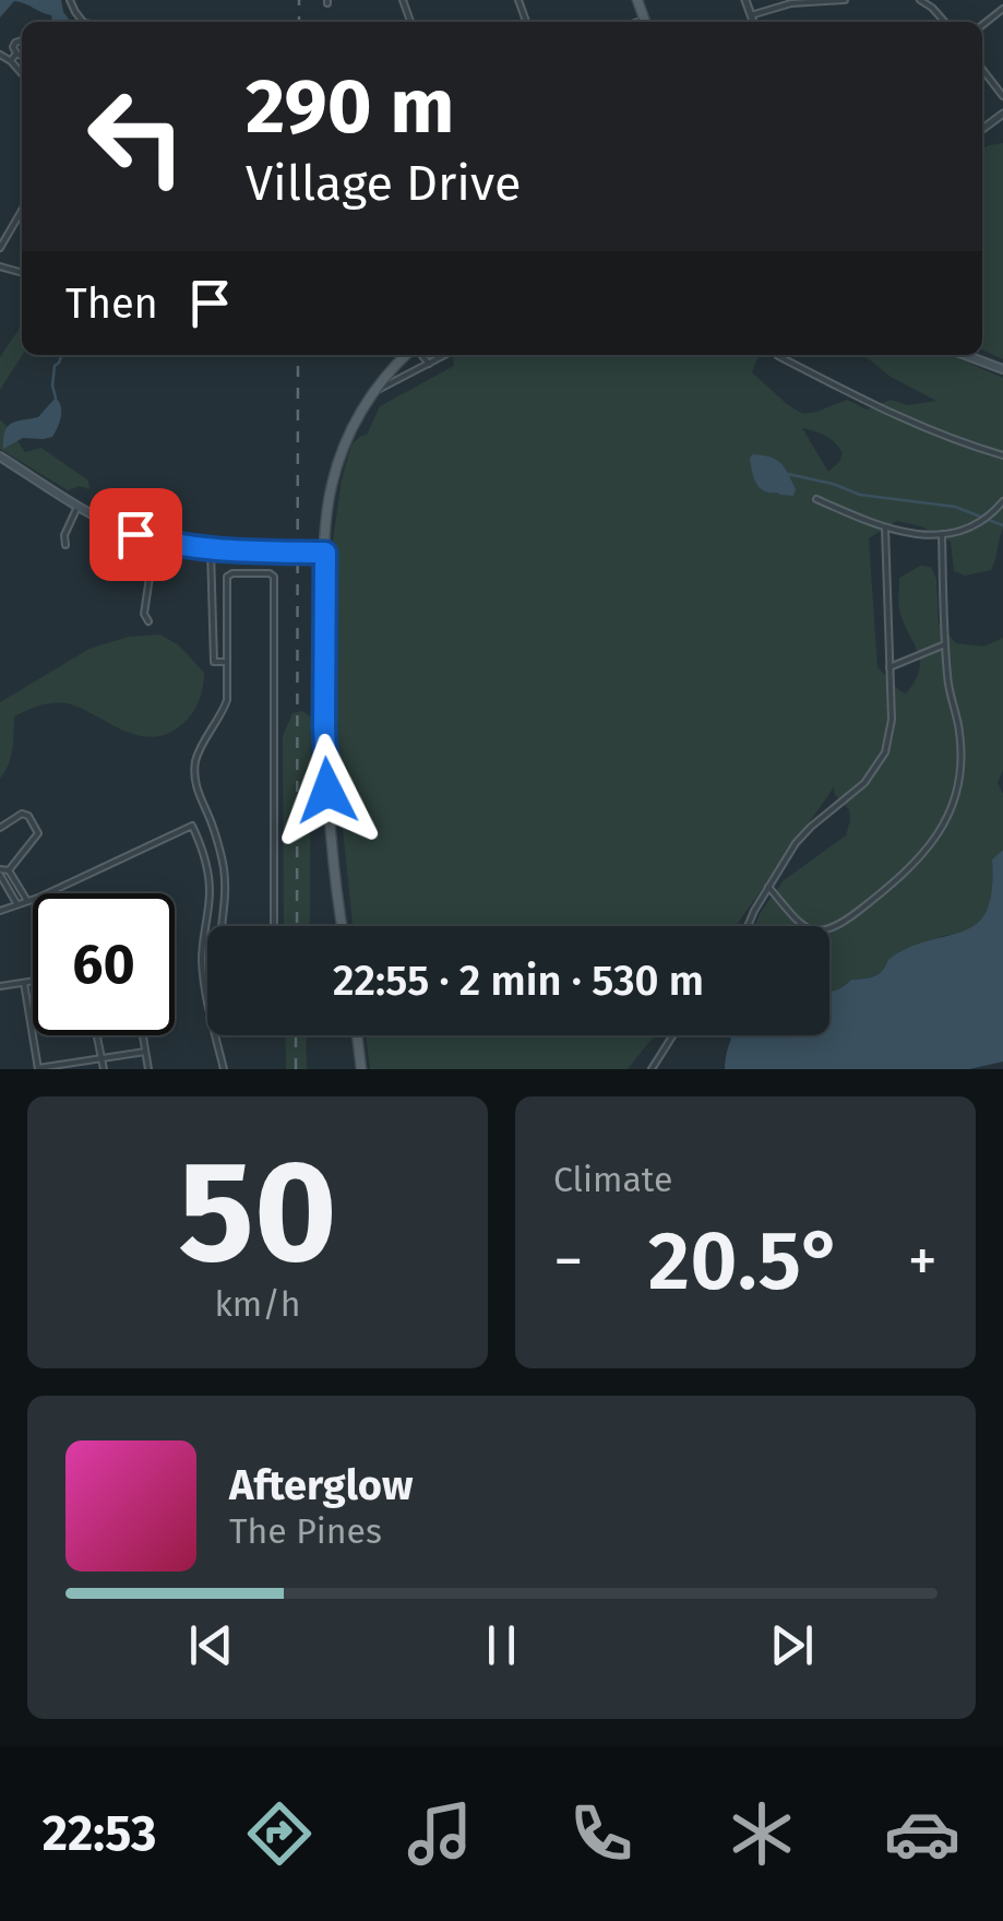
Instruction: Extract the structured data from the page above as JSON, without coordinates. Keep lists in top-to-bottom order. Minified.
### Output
{"page":{"turn":["290 m","Village Drive"],"then":"Then","limit":"60","trip":"22:55 · 2 min · 530 m","tile":[["50","km/h"],"Climate"],"heat":["−","20.5°","+"],"song":["Afterglow","The Pines"],"tabs":"22:53"}}
